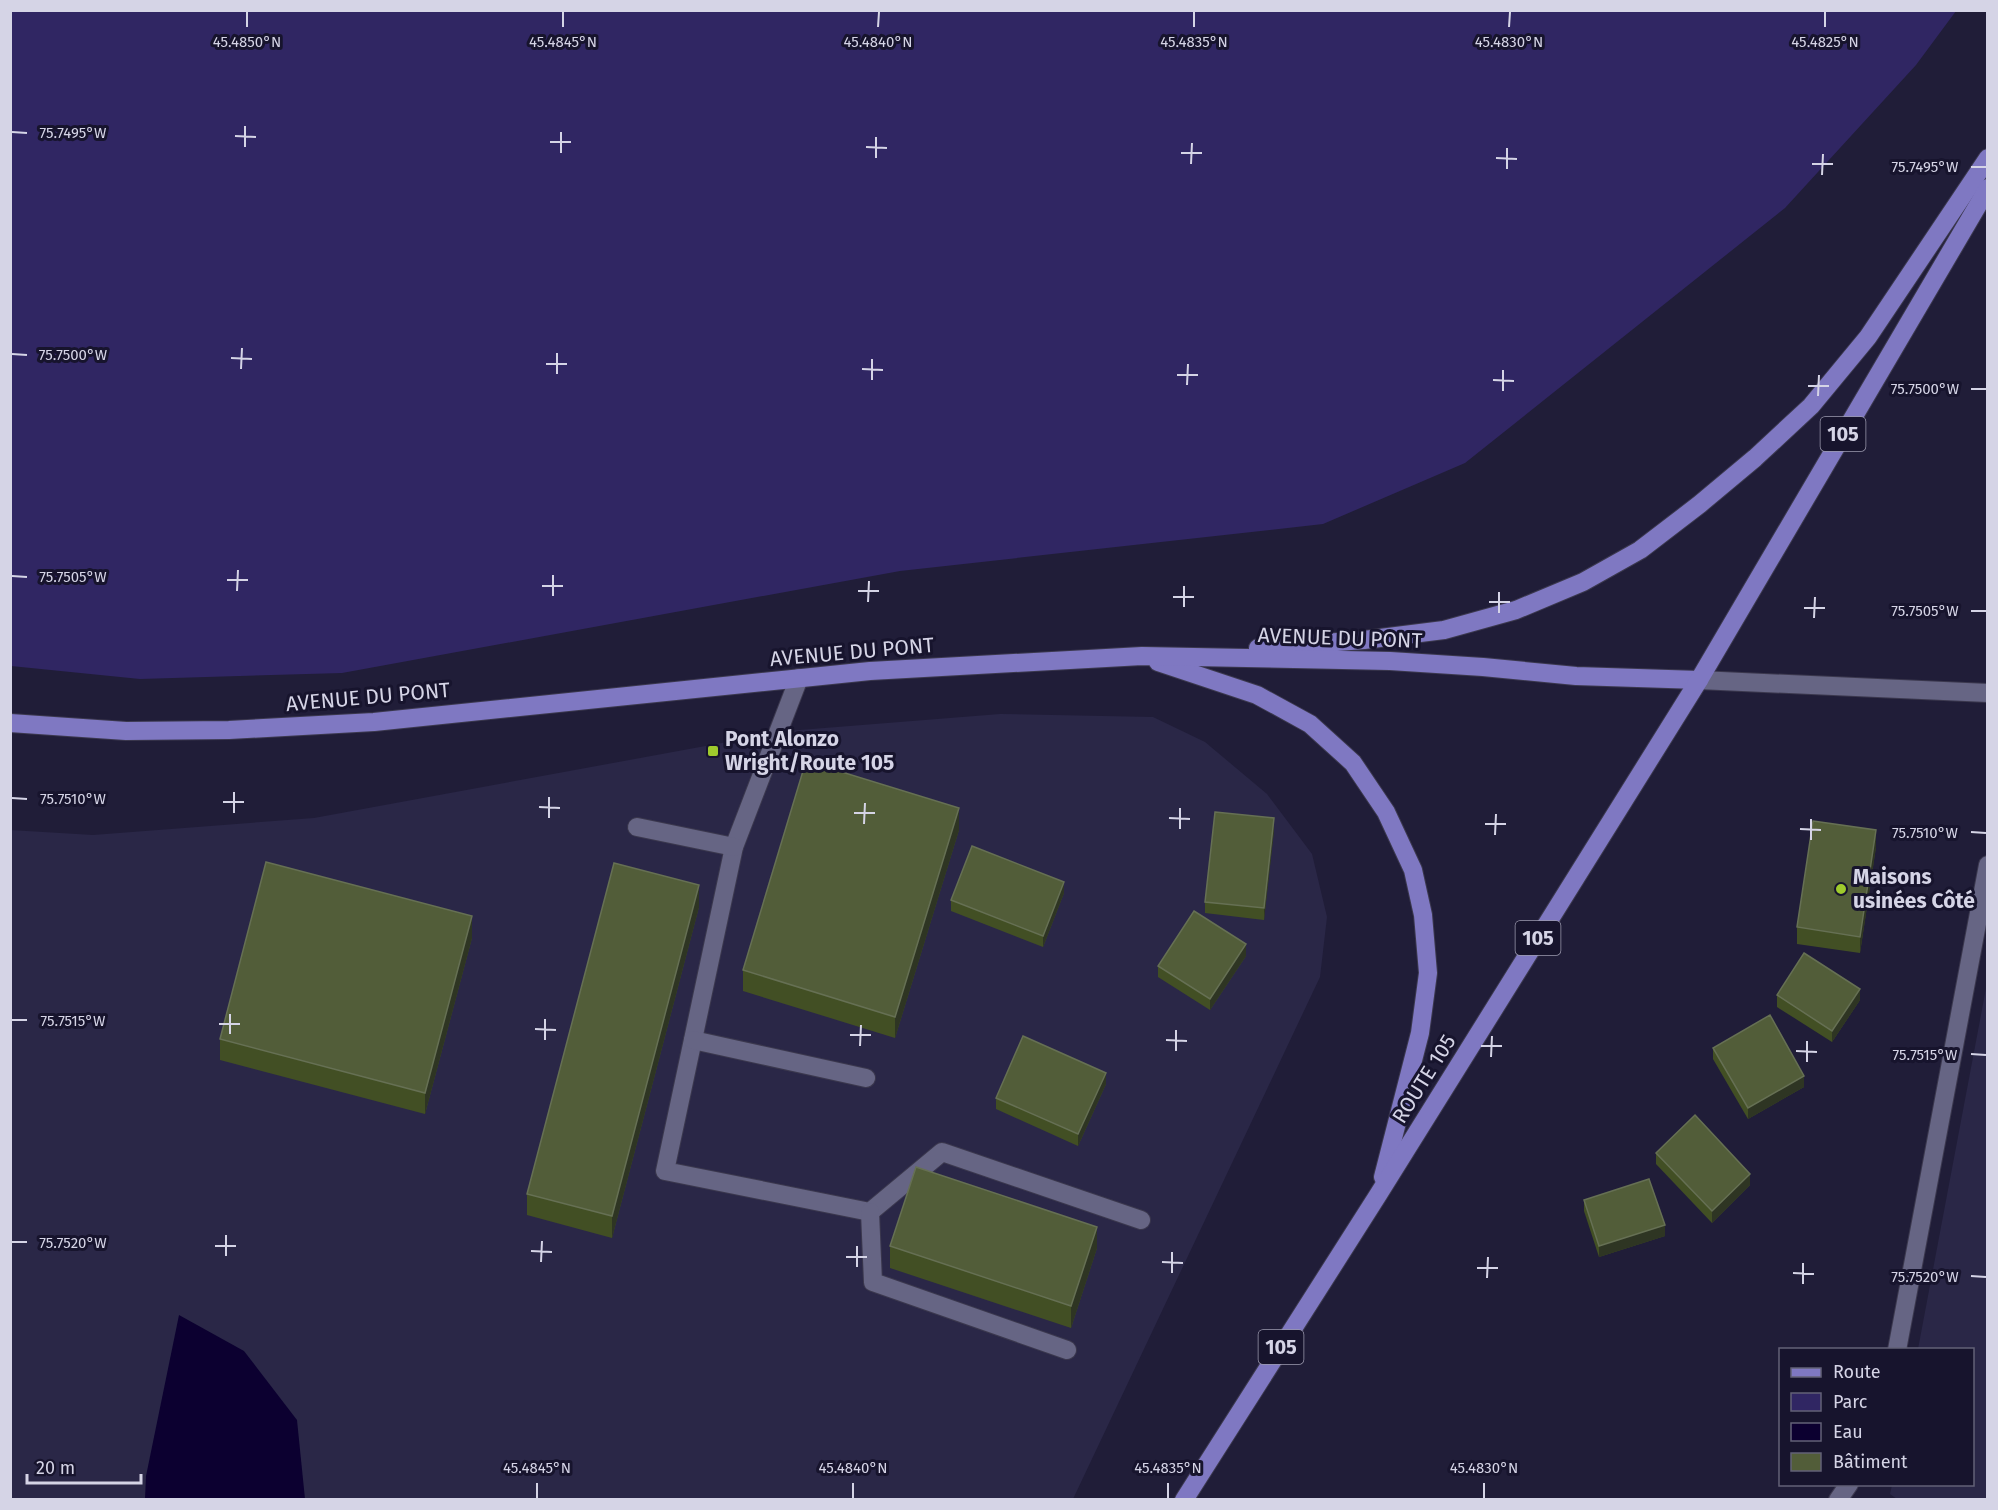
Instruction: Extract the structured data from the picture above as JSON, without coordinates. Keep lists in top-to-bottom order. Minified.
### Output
{"streets":{"main road":["105","AVENUE DU PONT","ROUTE 105"]},"crossings":[["105","AVENUE DU PONT"],["105","ROUTE 105"],["AVENUE DU PONT","ROUTE 105"]],"places":{"transit":["Pont Alonzo Wright/Route 105"],"other":["Maisons usinées Côté"]},"legend":["Route","Parc","Eau","Bâtiment"],"scale_bar":"20 m","coordinates":["45.4850°N","45.4845°N","45.4840°N","45.4835°N","45.4830°N","45.4825°N","75.7495°W","75.7500°W","75.7505°W","75.7510°W","75.7515°W","75.7520°W"]}
